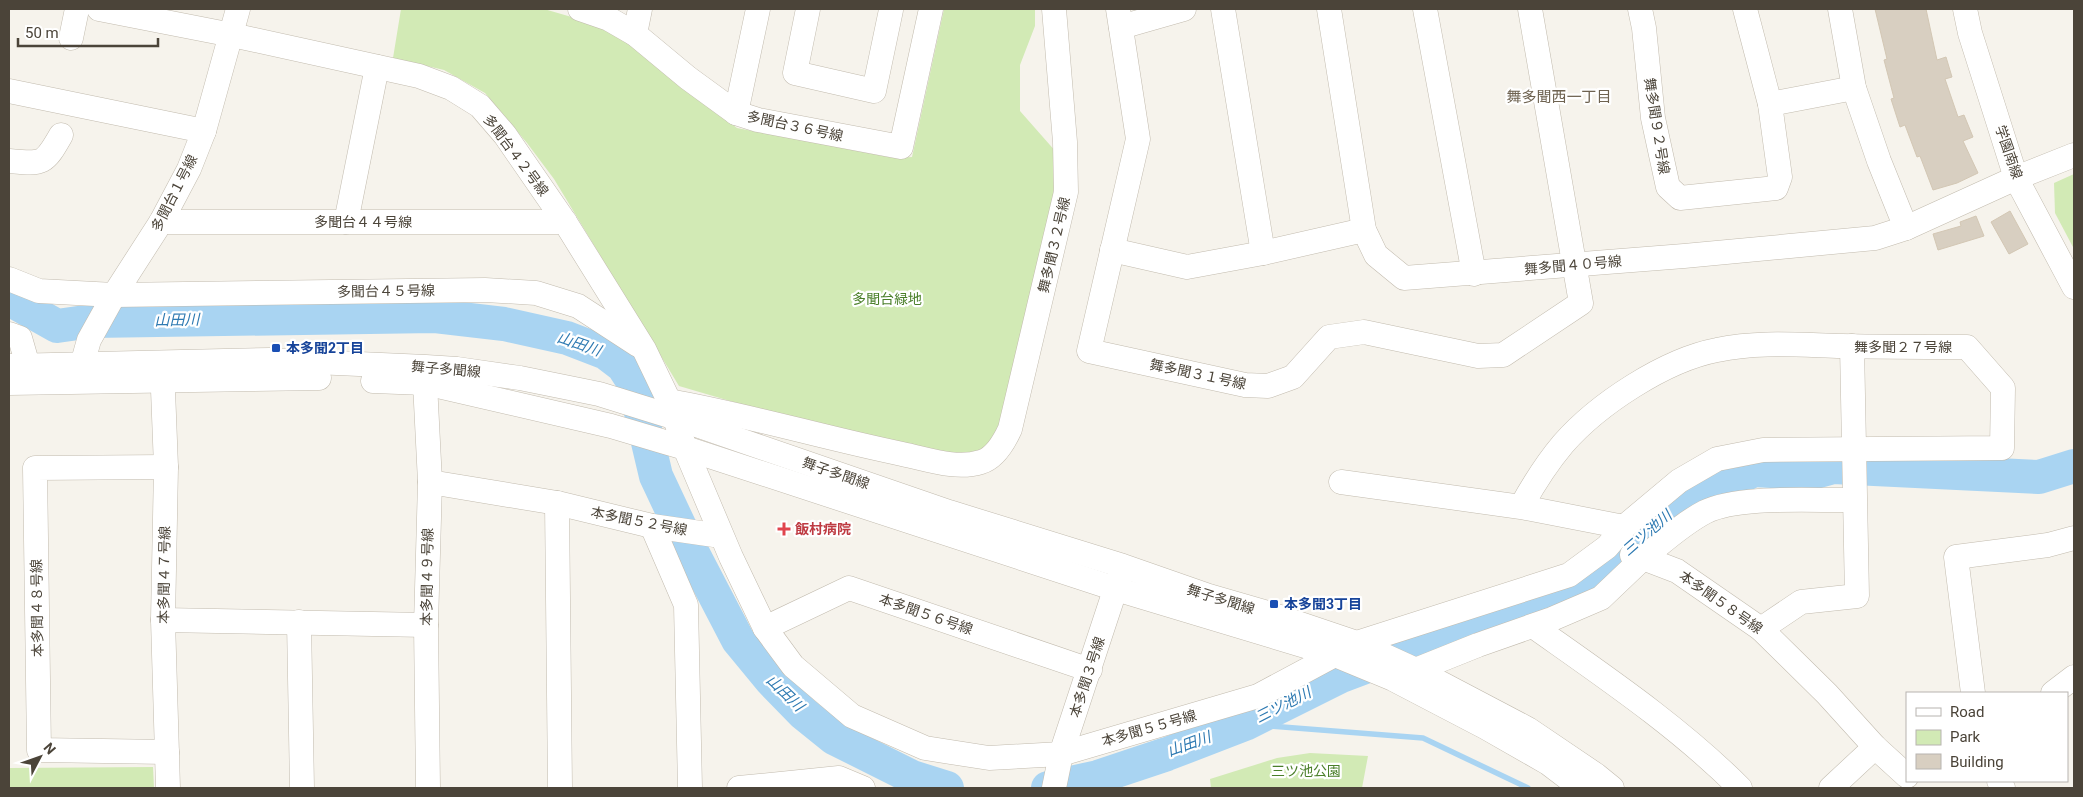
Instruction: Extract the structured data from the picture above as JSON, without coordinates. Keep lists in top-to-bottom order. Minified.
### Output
{"streets":{"street":["多聞台３６号線","舞多聞９２号線","学園南線","多聞台４２号線","多聞台１号線","多聞台４４号線","舞多聞３２号線","舞多聞４０号線","多聞台４５号線","舞多聞２７号線","舞子多聞線","舞多聞３１号線","本多聞５２号線","本多聞４７号線","本多聞４９号線","本多聞５８号線","本多聞４８号線","本多聞５６号線","本多聞３号線","本多聞５５号線"]},"crossings":[["学園南線","舞多聞４０号線"],["多聞台４２号線","多聞台１号線"],["多聞台４２号線","多聞台４４号線"],["多聞台４２号線","舞多聞３２号線"],["多聞台４２号線","多聞台４５号線"],["多聞台４２号線","舞子多聞線"],["多聞台１号線","多聞台４４号線"],["多聞台１号線","多聞台４５号線"],["多聞台１号線","舞子多聞線"],["舞多聞３２号線","舞子多聞線"],["舞多聞４０号線","舞多聞３１号線"],["舞多聞２７号線","本多聞５５号線"],["舞子多聞線","本多聞４７号線"],["舞子多聞線","本多聞４９号線"],["舞子多聞線","本多聞３号線"],["舞子多聞線","本多聞５５号線"],["本多聞５２号線","本多聞４９号線"],["本多聞５２号線","本多聞５５号線"],["本多聞４７号線","本多聞４８号線"],["本多聞５６号線","本多聞３号線"],["本多聞５６号線","本多聞５５号線"],["本多聞３号線","本多聞５５号線"]],"districts":["舞多聞西一丁目"],"water":["山田川","三ツ池川"],"parks":["多聞台緑地","三ツ池公園"],"places":{"transit":["本多聞2丁目","本多聞3丁目"],"health":["飯村病院"]},"legend":["Road","Park","Building"],"scale_bar":"50 m","north":"top right"}
